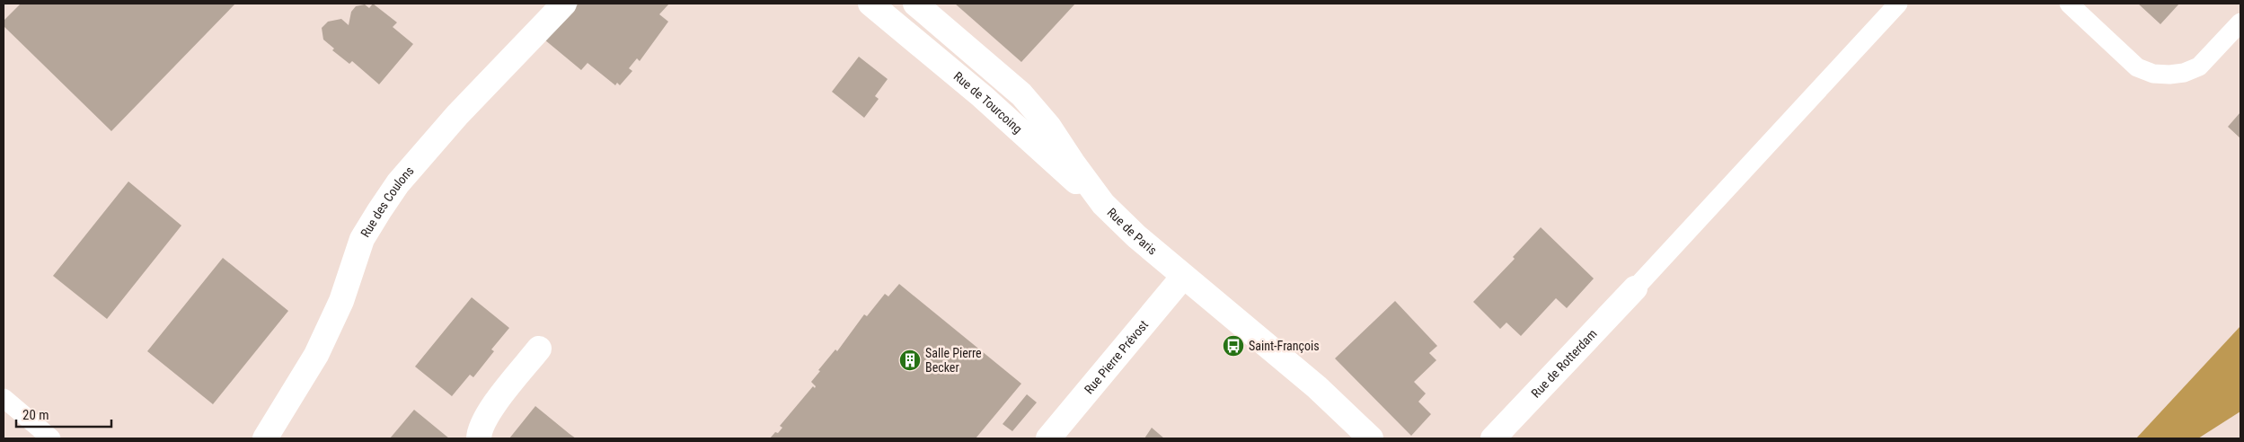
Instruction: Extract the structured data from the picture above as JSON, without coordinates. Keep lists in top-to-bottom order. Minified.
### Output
{"streets":{"street":["Rue de Tourcoing","Rue des Coulons","Rue de Paris","Rue Pierre Prévost","Rue de Rotterdam"]},"crossings":[["Rue de Tourcoing","Rue de Paris"],["Rue de Paris","Rue Pierre Prévost"]],"places":{"bus stop":["Saint-François"],"building":["Salle Pierre Becker"]},"scale_bar":"20 m"}
